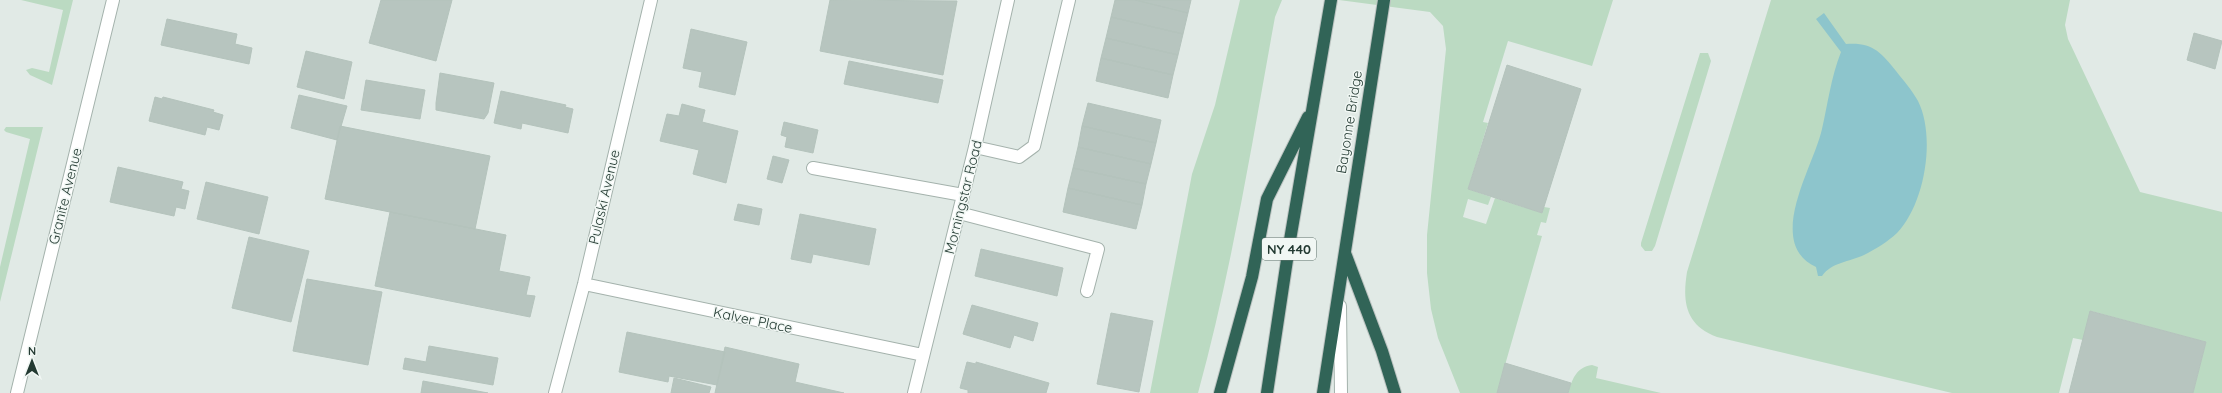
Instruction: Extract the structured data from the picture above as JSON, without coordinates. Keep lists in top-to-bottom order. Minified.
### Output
{"streets":{"highway":["Bayonne Bridge","NY 440"],"street":["Granite Avenue","Pulaski Avenue","Morningstar Road","Kalver Place"]},"crossings":[["Pulaski Avenue","Kalver Place"],["Morningstar Road","Kalver Place"]],"north":"top"}
